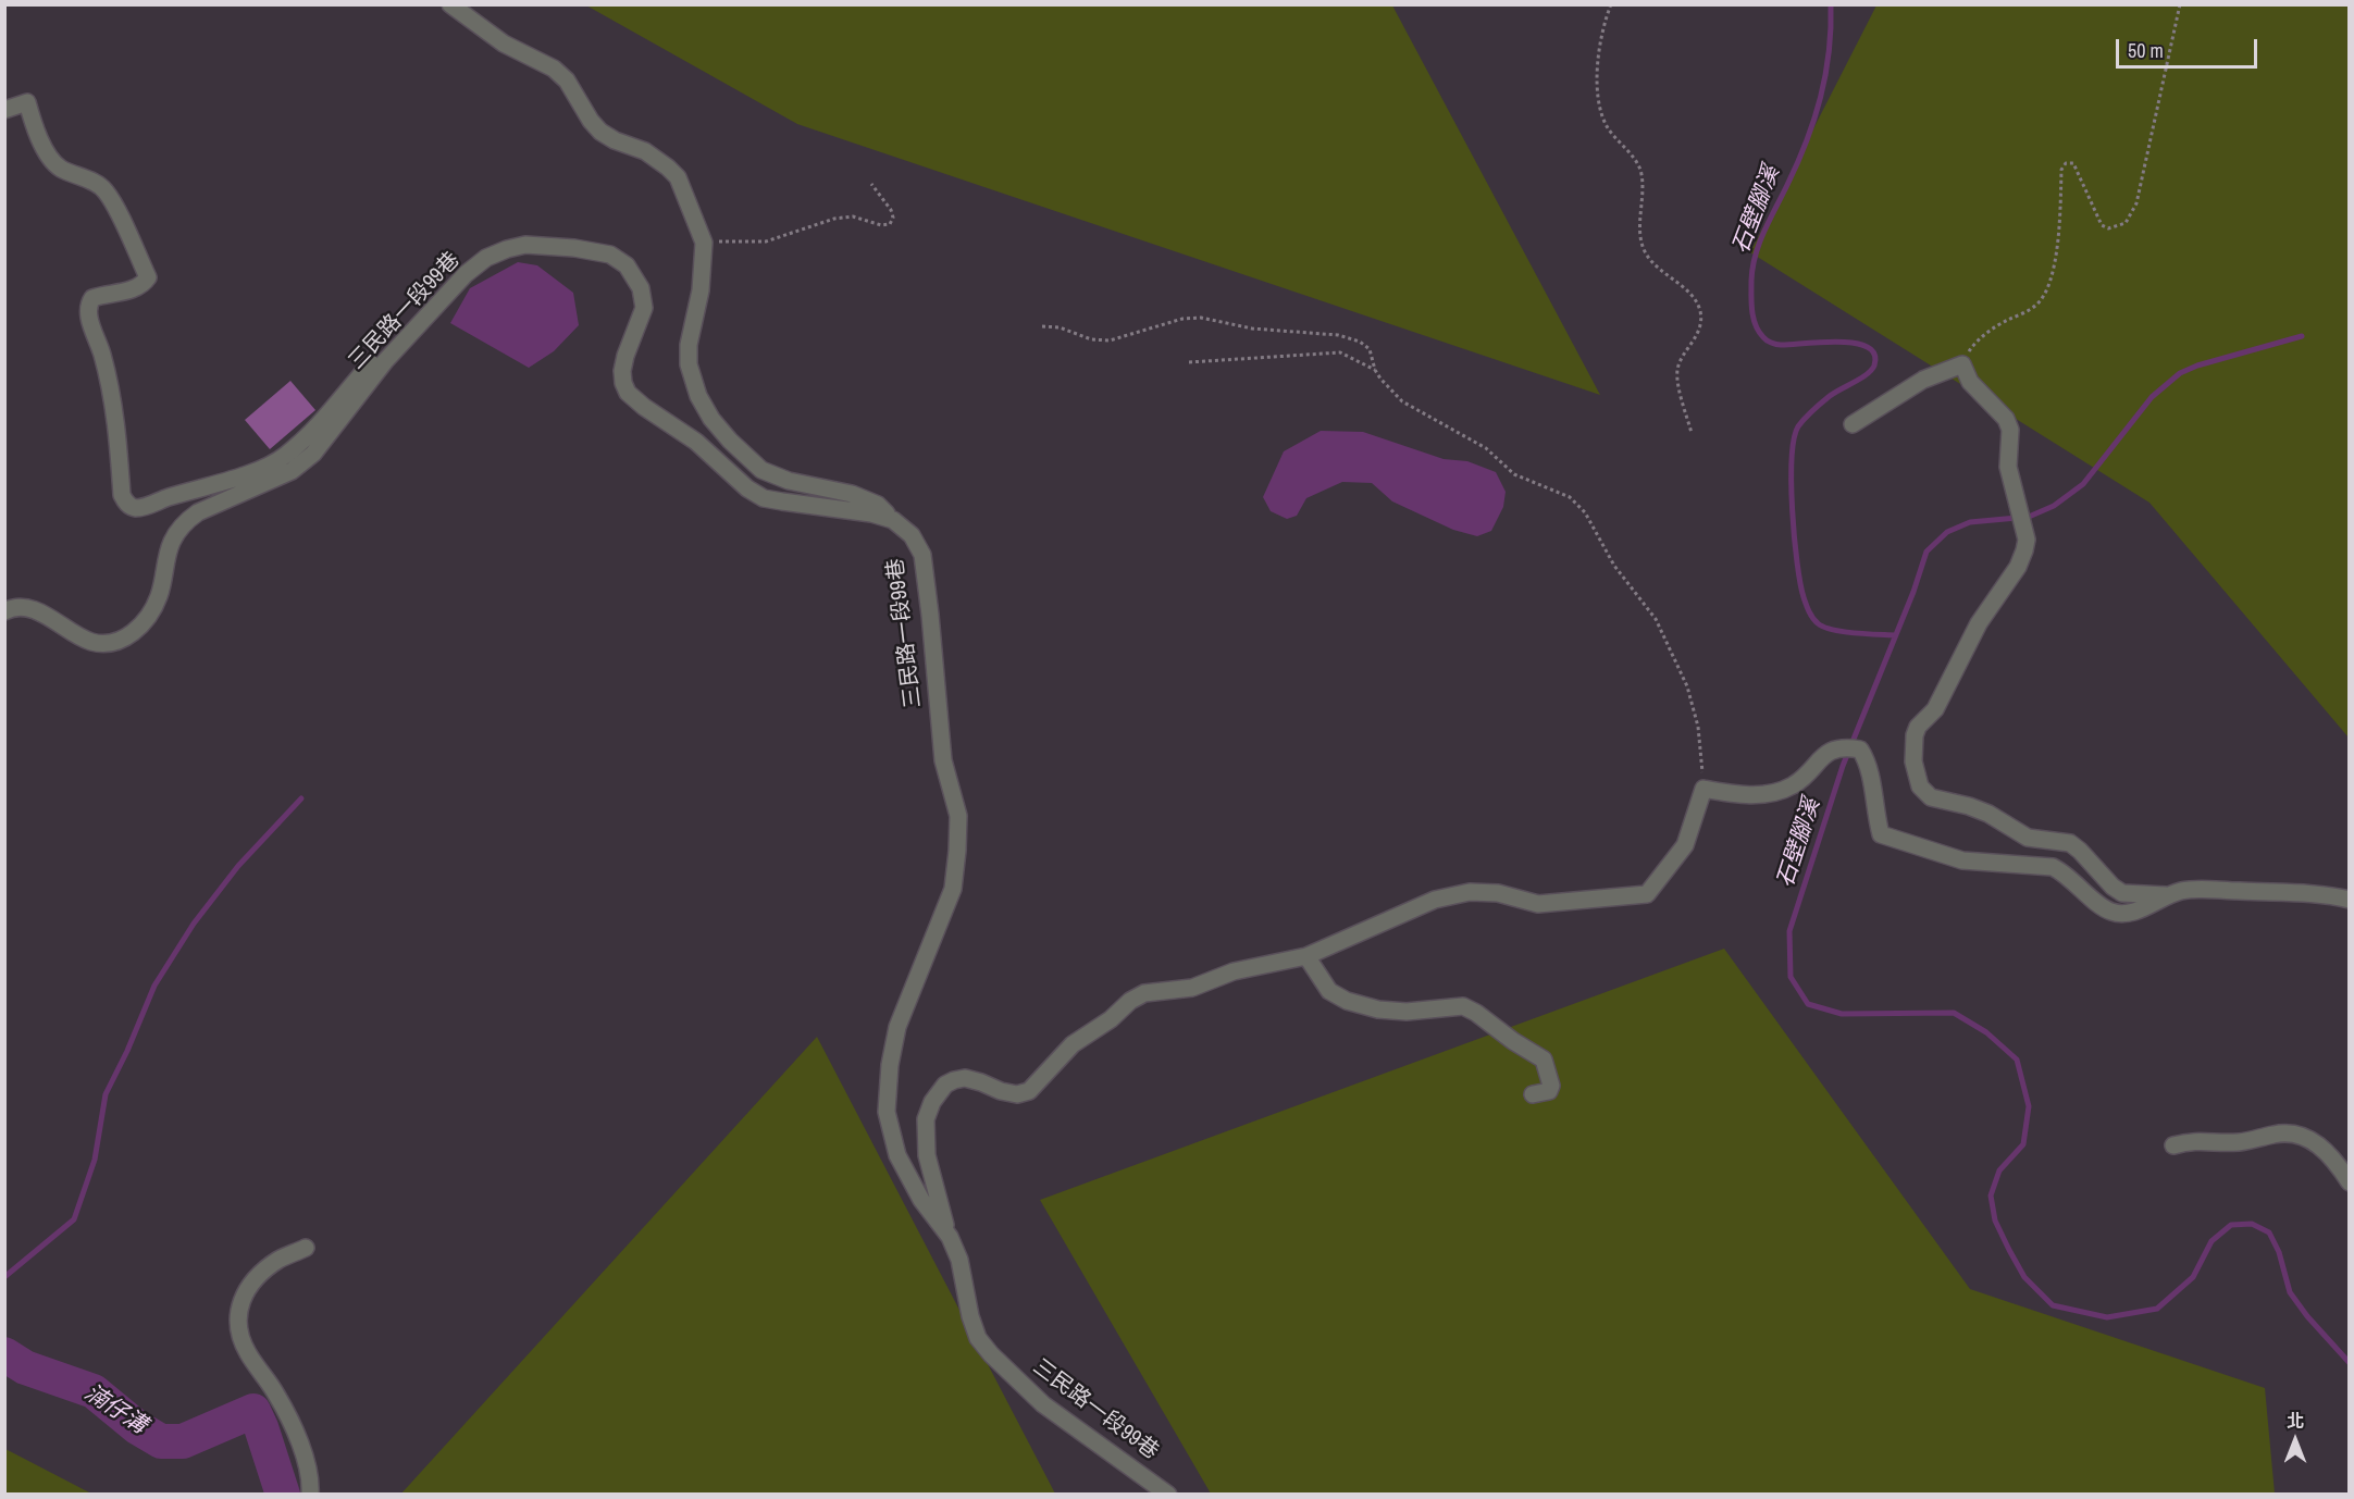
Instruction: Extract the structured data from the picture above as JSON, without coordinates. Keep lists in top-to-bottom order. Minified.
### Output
{"streets":{"street":["三民路一段99巷"]},"water":["石壁腳溪","湳仔溝"],"scale_bar":"50 m","north":"top"}
